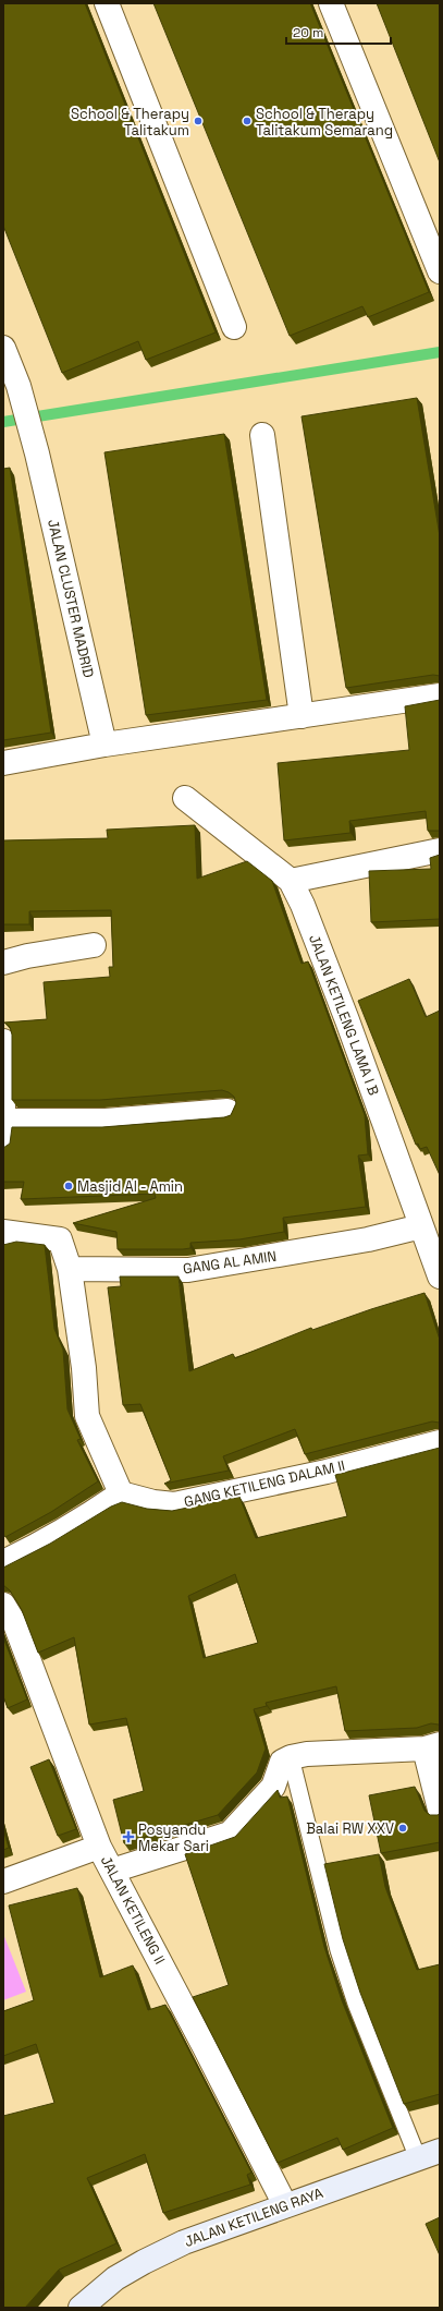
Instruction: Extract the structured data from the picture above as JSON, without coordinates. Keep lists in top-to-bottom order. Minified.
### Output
{"streets":{"main road":["JALAN KETILENG RAYA"],"street":["JALAN CLUSTER MADRID","JALAN KETILENG LAMA I B","GANG AL AMIN","GANG KETILENG DALAM II","JALAN KETILENG II"]},"crossings":[["JALAN KETILENG LAMA I B","GANG AL AMIN"],["JALAN KETILENG II","JALAN KETILENG RAYA"]],"places":{"other":["School & Therapy Talitakum","School & Therapy Talitakum Semarang","Masjid Al - Amin","Balai RW XXV"],"health":["Posyandu Mekar Sari"]},"scale_bar":"20 m"}
